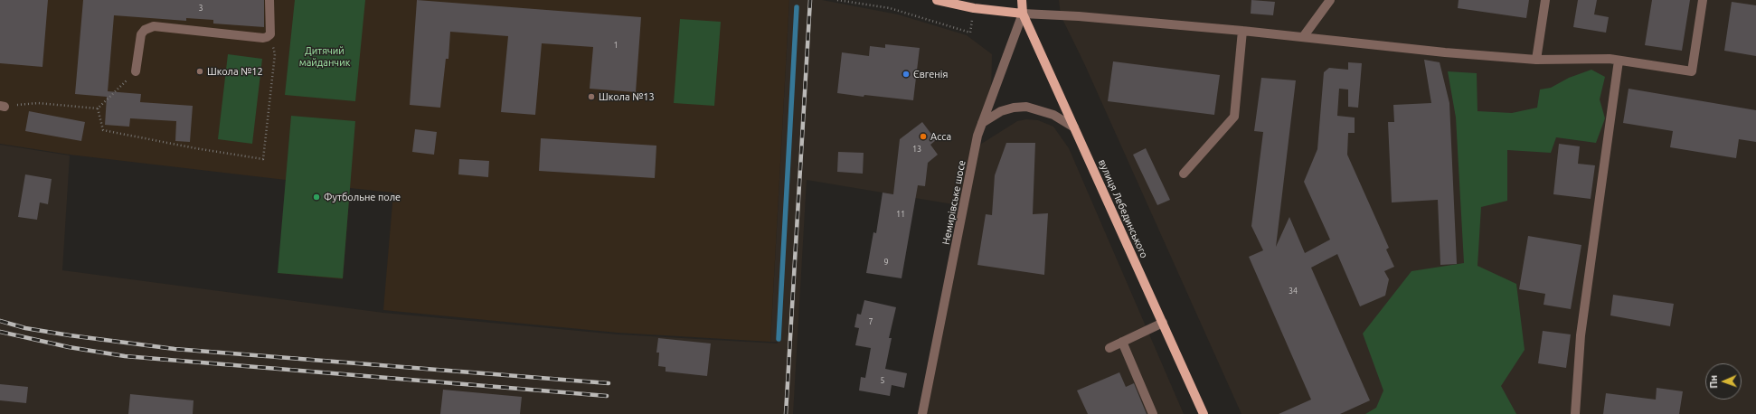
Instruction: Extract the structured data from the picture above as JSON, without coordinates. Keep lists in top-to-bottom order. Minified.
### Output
{"streets":{"main road":["Немирівське шосе","вулиця Лебединського"]},"crossings":[["Немирівське шосе","вулиця Лебединського"]],"parks":["Дитячий майданчик"],"places":["Школа №12","Євгенія","Школа №13","Асса","Футбольне поле"],"house_numbers":["3","1","13","11","9","34","7","5"],"north":"left"}
